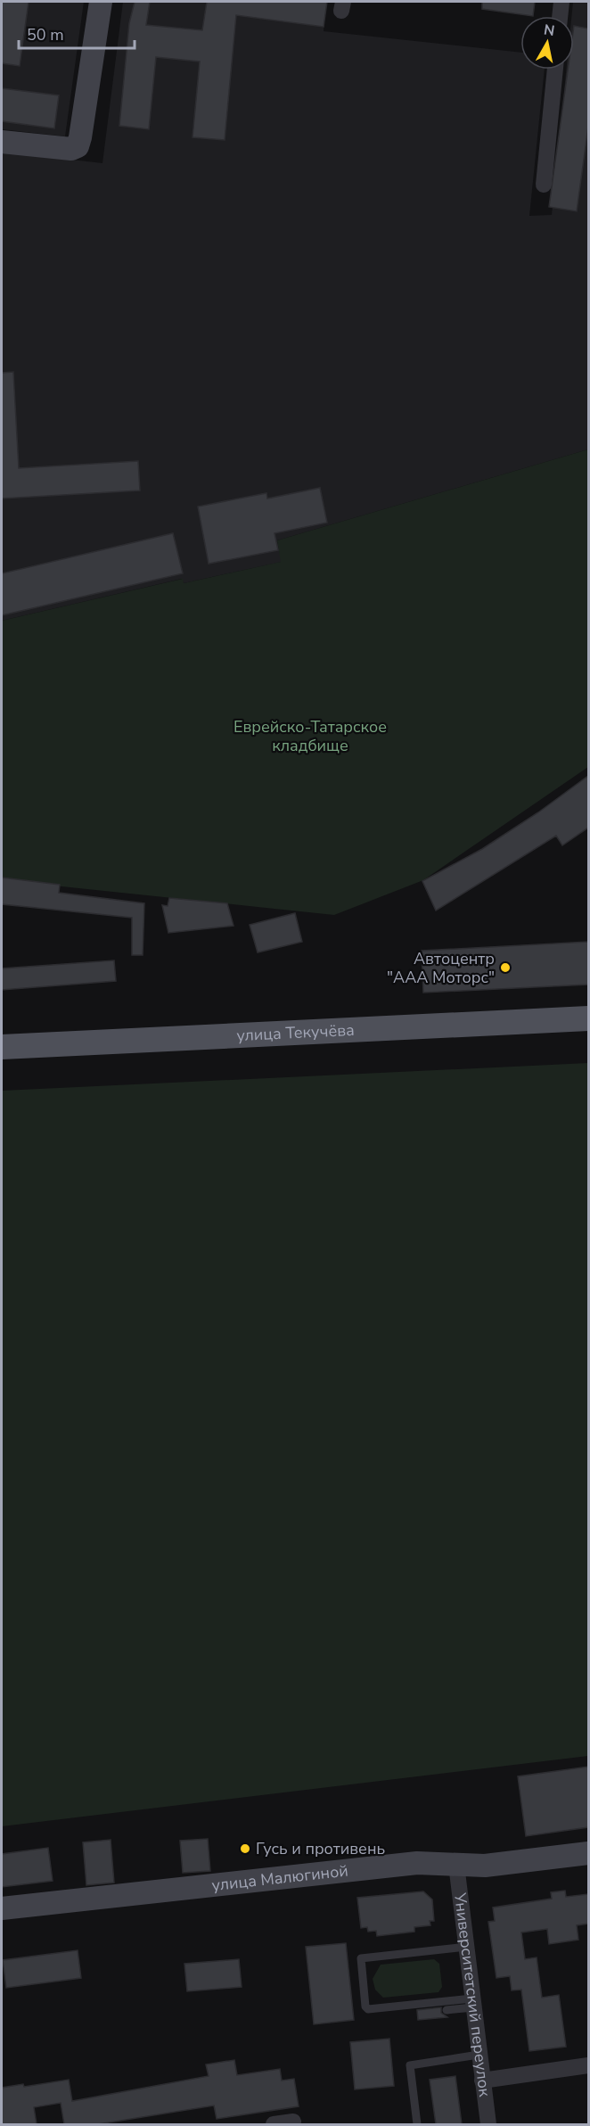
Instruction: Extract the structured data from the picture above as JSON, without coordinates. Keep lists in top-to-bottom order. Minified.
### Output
{"streets":{"main road":["улица Текучёва","улица Малюгиной"],"street":["Университетский переулок"]},"crossings":[["улица Малюгиной","Университетский переулок"]],"parks":["Еврейско-Татарское кладбище"],"places":["Автоцентр \"ААА Моторс\"","Гусь и противень"],"scale_bar":"50 m","north":"top"}
